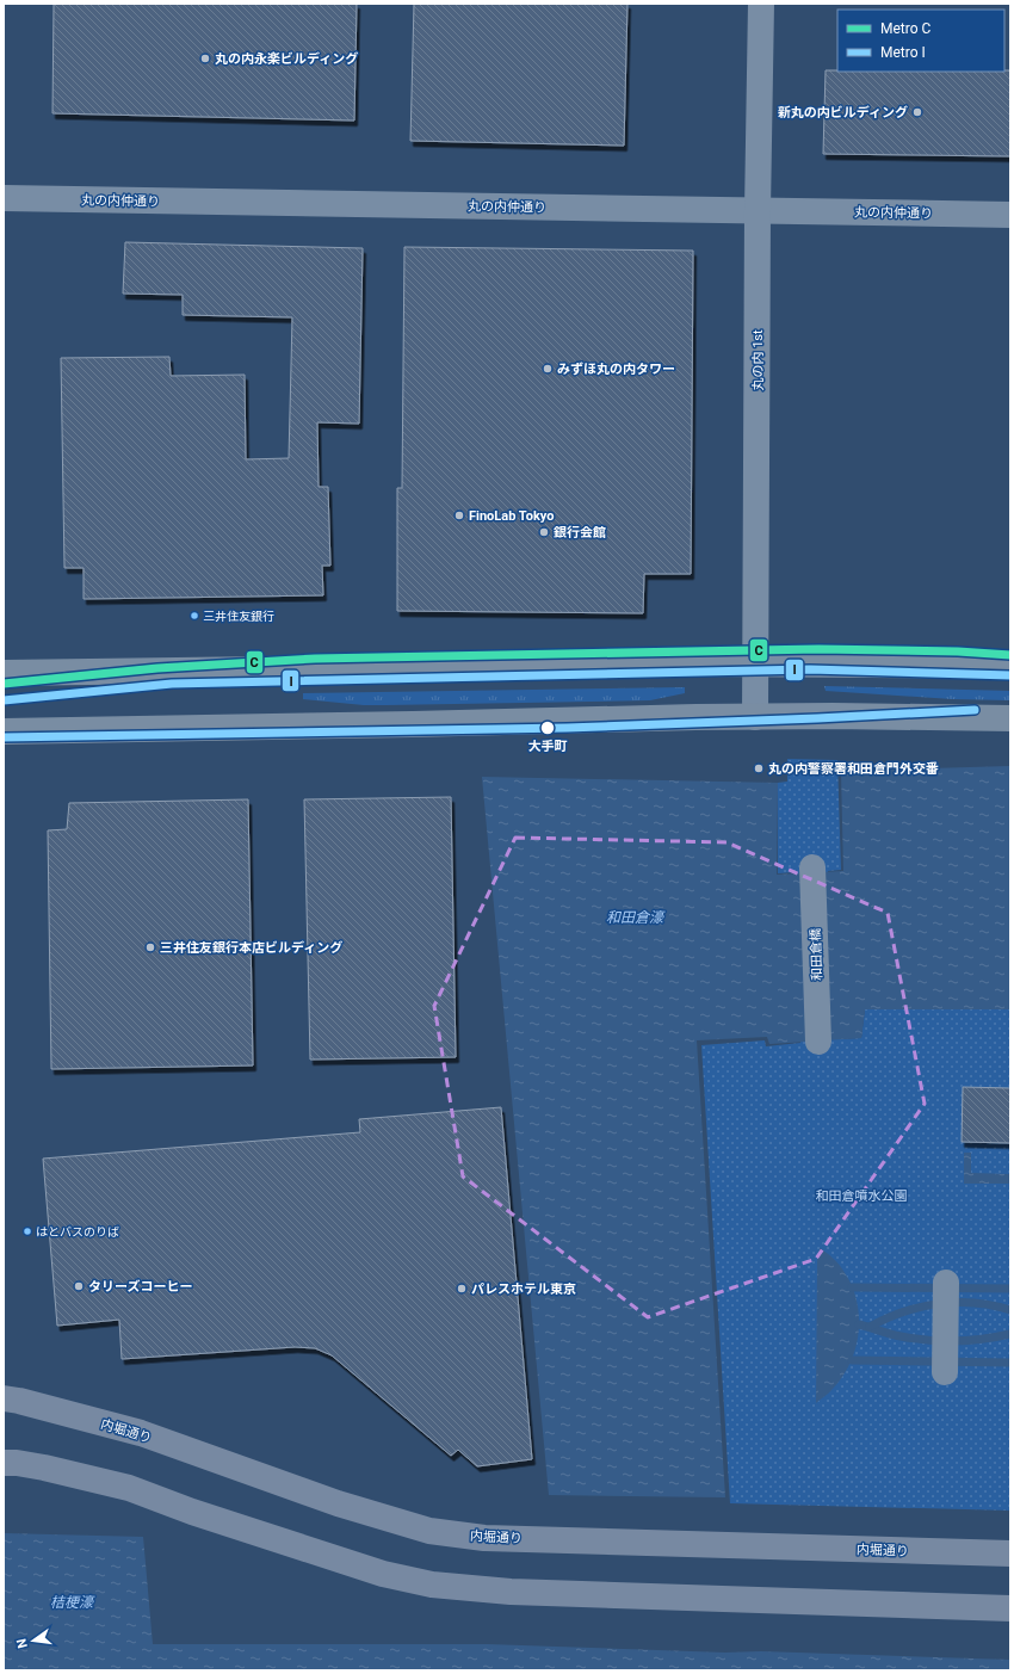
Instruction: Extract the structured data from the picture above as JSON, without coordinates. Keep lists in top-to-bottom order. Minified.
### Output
{"streets":{"main road":["内堀通り"],"street":["丸の内仲通り","丸の内 1st","和田倉橋"]},"crossings":[["丸の内仲通り","丸の内 1st"]],"water":["和田倉濠","桔梗濠"],"parks":["和田倉噴水公園"],"places":["丸の内永楽ビルディング","新丸の内ビルディング","みずほ丸の内タワー","FinoLab Tokyo","銀行会館","三井住友銀行","大手町","丸の内警察署和田倉門外交番","三井住友銀行本店ビルディング","はとバスのりば","タリーズコーヒー","パレスホテル東京"],"lines":["metro line C","metro line I"],"legend":["Metro C","Metro I"],"north":"left"}
